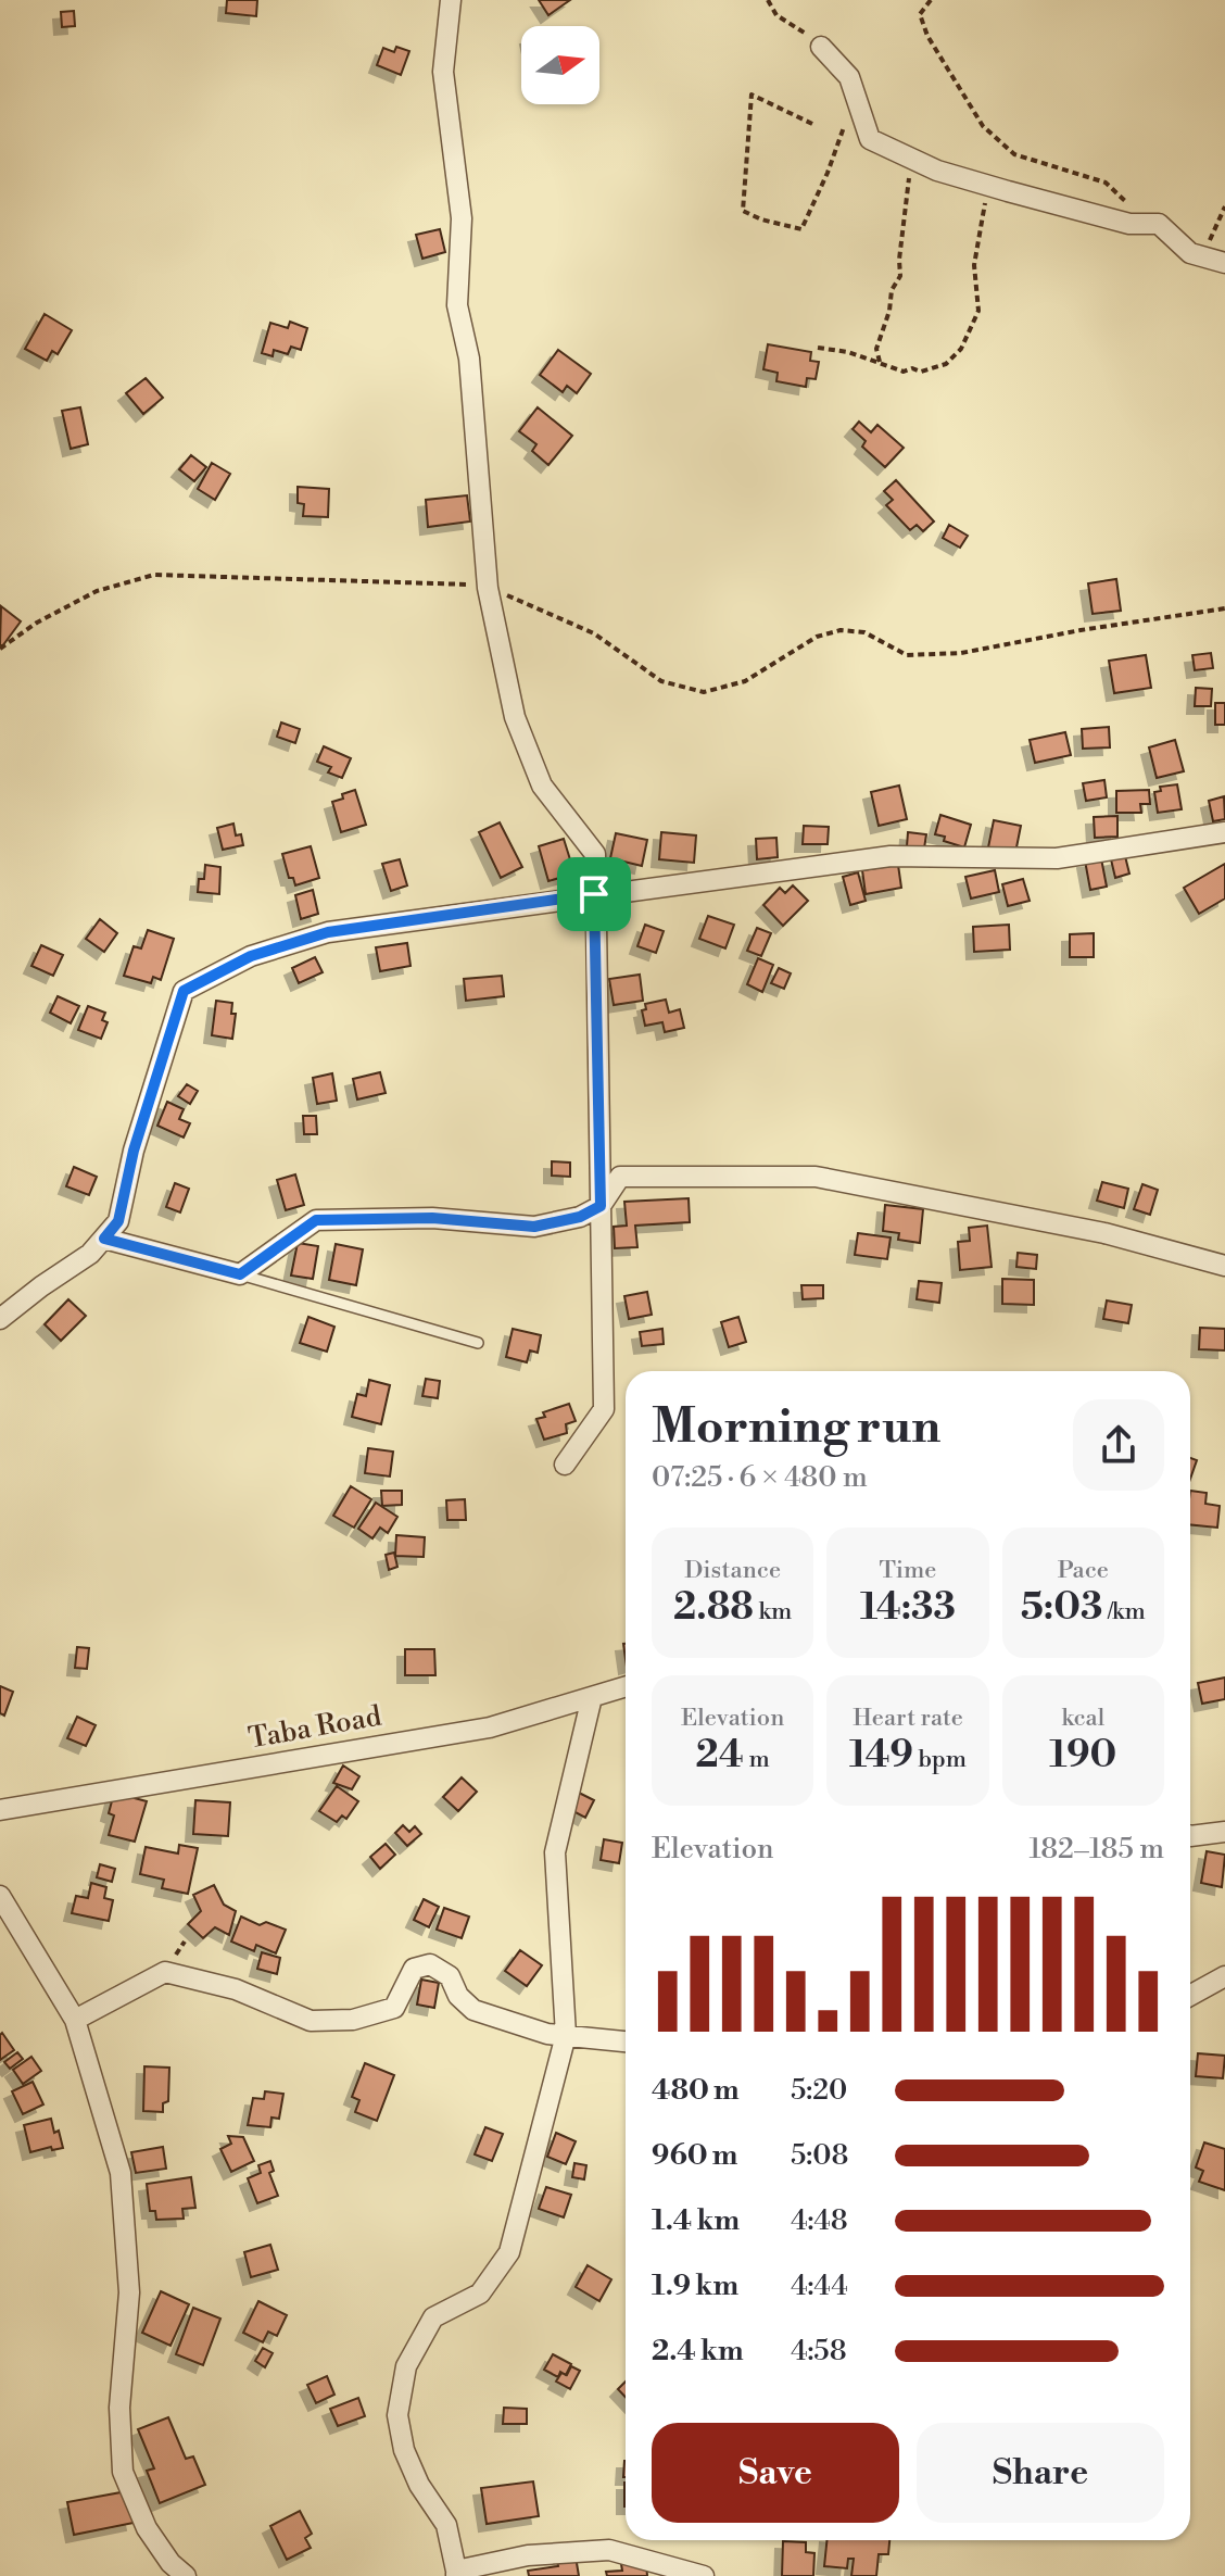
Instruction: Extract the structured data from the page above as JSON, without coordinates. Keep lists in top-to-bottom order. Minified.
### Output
{"streets":{"street":["Taba Road"]},"north":"right","page":{"heading":["Morning run","07:25 · 6 × 480 m"],"stats":[["Distance","2.88 km"],["Time","14:33"],["Pace","5:03 /km"],["Elevation","24 m"],["Heart rate","149 bpm"],["kcal","190"]],"chart":["Elevation","182–185 m"],"list":[{"name":"480 m","note":"5:20"},{"name":"960 m","note":"5:08"},{"name":"1.4 km","note":"4:48"},{"name":"1.9 km","note":"4:44"},{"name":"2.4 km","note":"4:58"}],"buttons":["Save","Share"]}}
